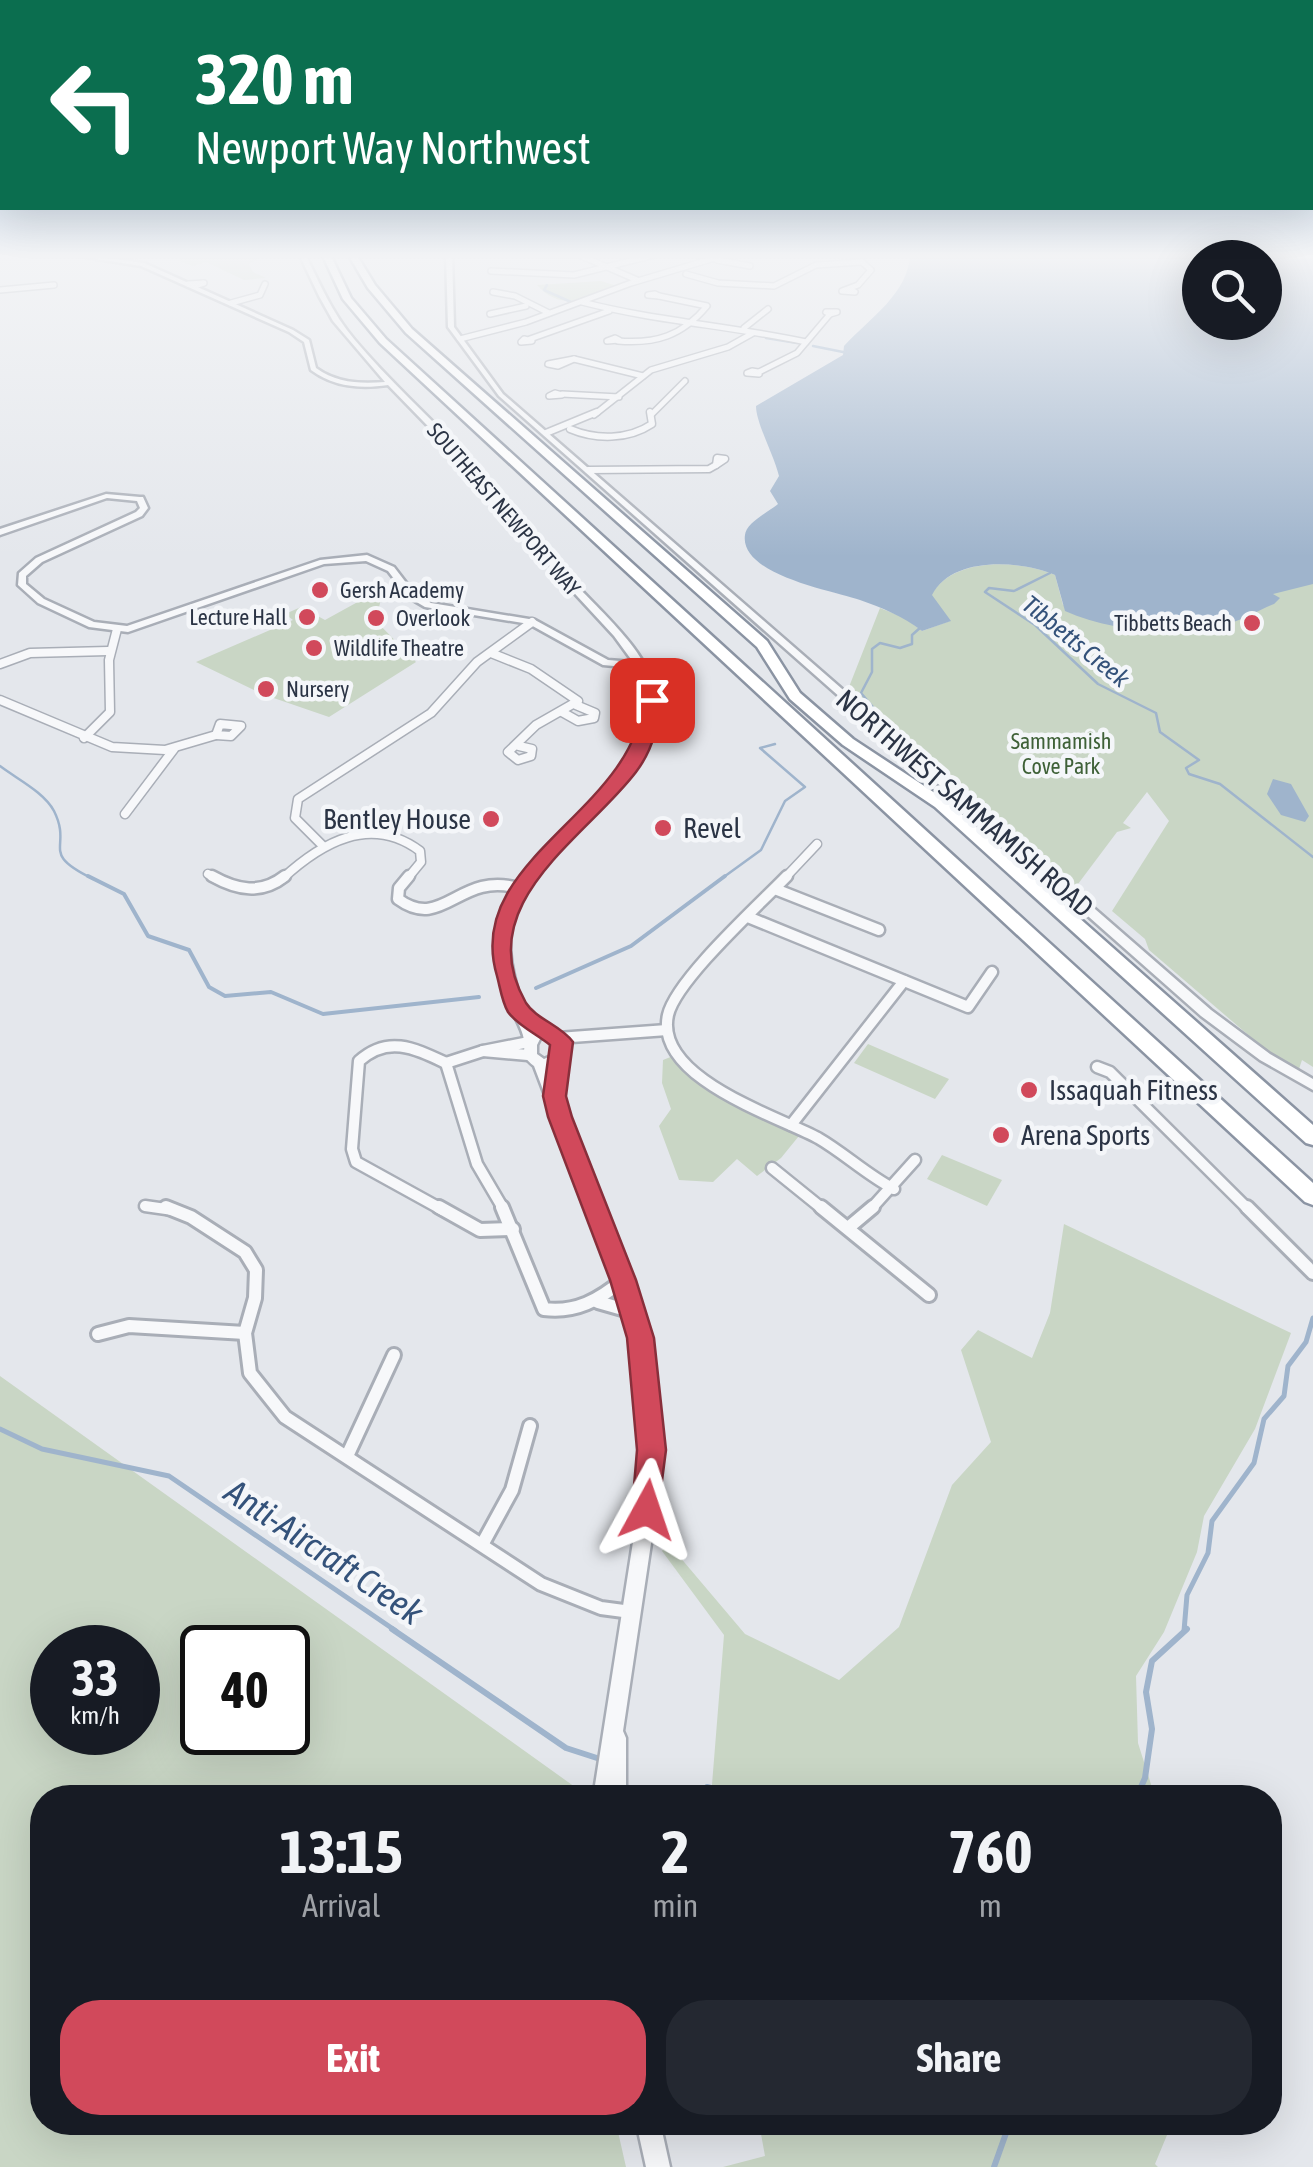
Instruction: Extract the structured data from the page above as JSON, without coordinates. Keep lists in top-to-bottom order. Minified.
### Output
{"streets":{"street":["SOUTHEAST NEWPORT WAY","NORTHWEST SAMMAMISH ROAD"]},"water":["Tibbetts Creek","Anti-Aircraft Creek"],"parks":["Sammamish Cove Park"],"places":["Gersh Academy","Lecture Hall","Overlook","Tibbetts Beach","Wildlife Theatre","Nursery","Bentley House","Revel","Issaquah Fitness","Arena Sports"],"page":{"turn":["320 m","Newport Way Northwest"],"speed":"33 km/h","limit":"40","eta":["13:15","Arrival","2","min","760","m"],"buttons":["Exit","Share"]}}
